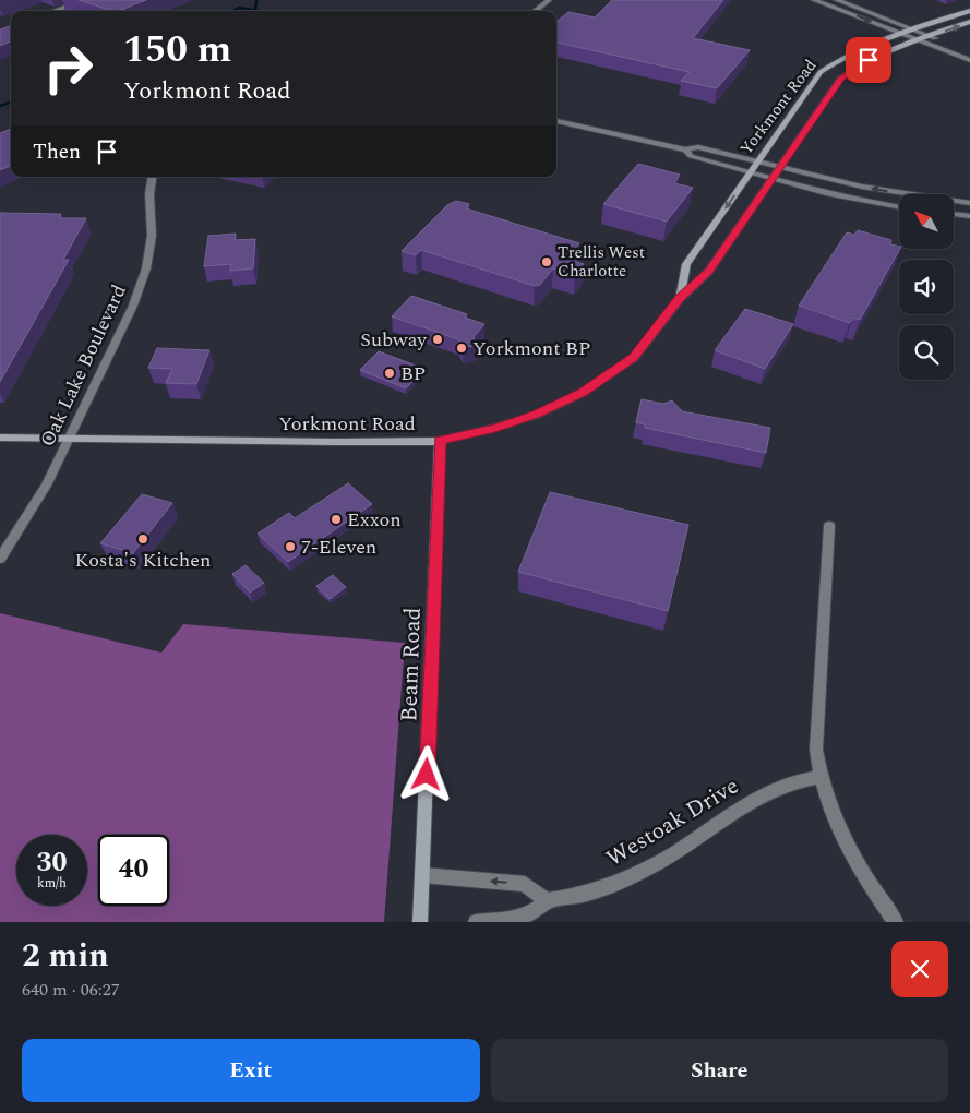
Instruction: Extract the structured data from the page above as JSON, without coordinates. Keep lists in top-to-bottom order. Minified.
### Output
{"streets":{"street":["Yorkmont Road","Oak Lake Boulevard","Beam Road","Westoak Drive"]},"crossings":[["Yorkmont Road","Oak Lake Boulevard"],["Yorkmont Road","Beam Road"]],"places":["Trellis West Charlotte","Subway","Yorkmont BP","BP","Exxon","Kosta's Kitchen","7-Eleven"],"north":"top left","page":{"turn":["150 m","Yorkmont Road"],"then":"Then","speed":"30 km/h","limit":"40","heading":["2 min","640 m · 06:27"],"buttons":["Exit","Share"]}}
